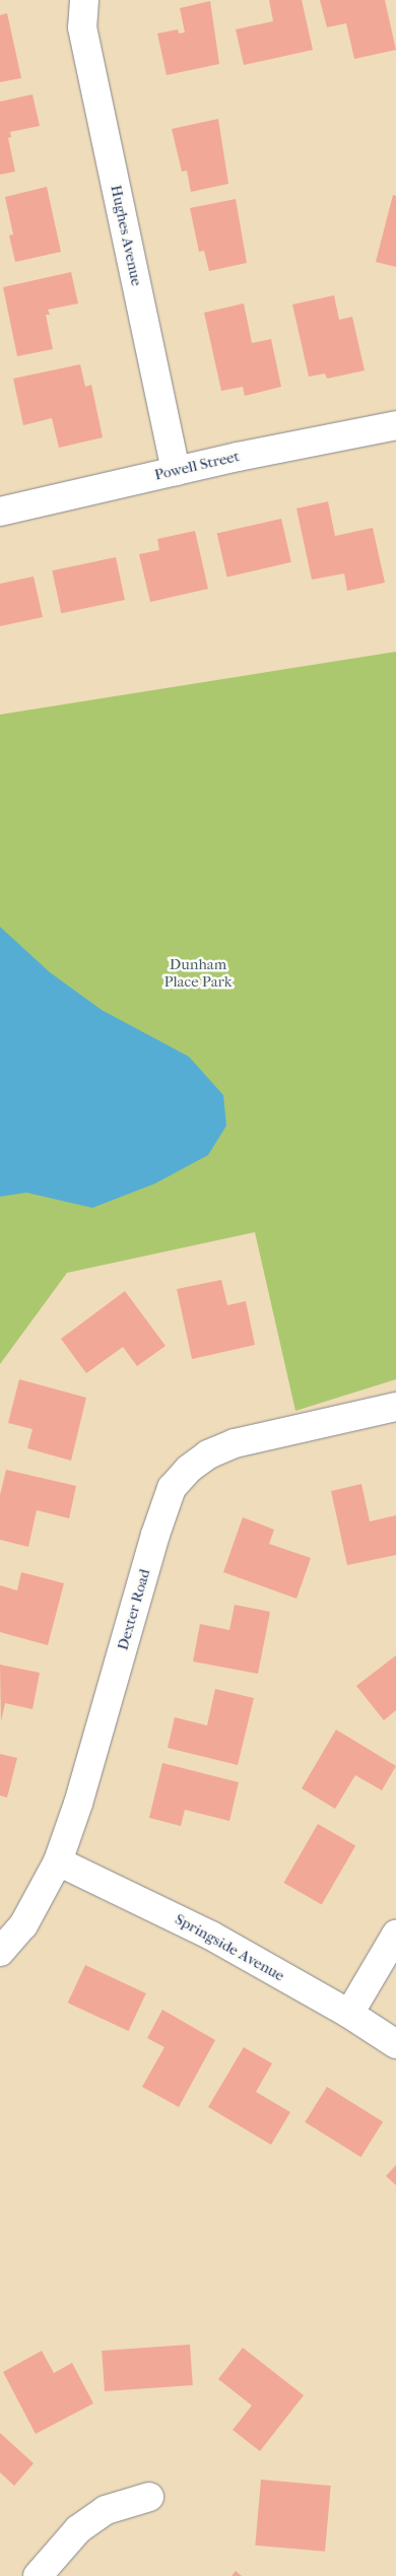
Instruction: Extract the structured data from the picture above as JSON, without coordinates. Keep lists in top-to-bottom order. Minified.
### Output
{"streets":{"street":["Hughes Avenue","Powell Street","Dexter Road","Springside Avenue"]},"crossings":[["Hughes Avenue","Powell Street"],["Dexter Road","Springside Avenue"]],"parks":["Dunham Place Park"]}
